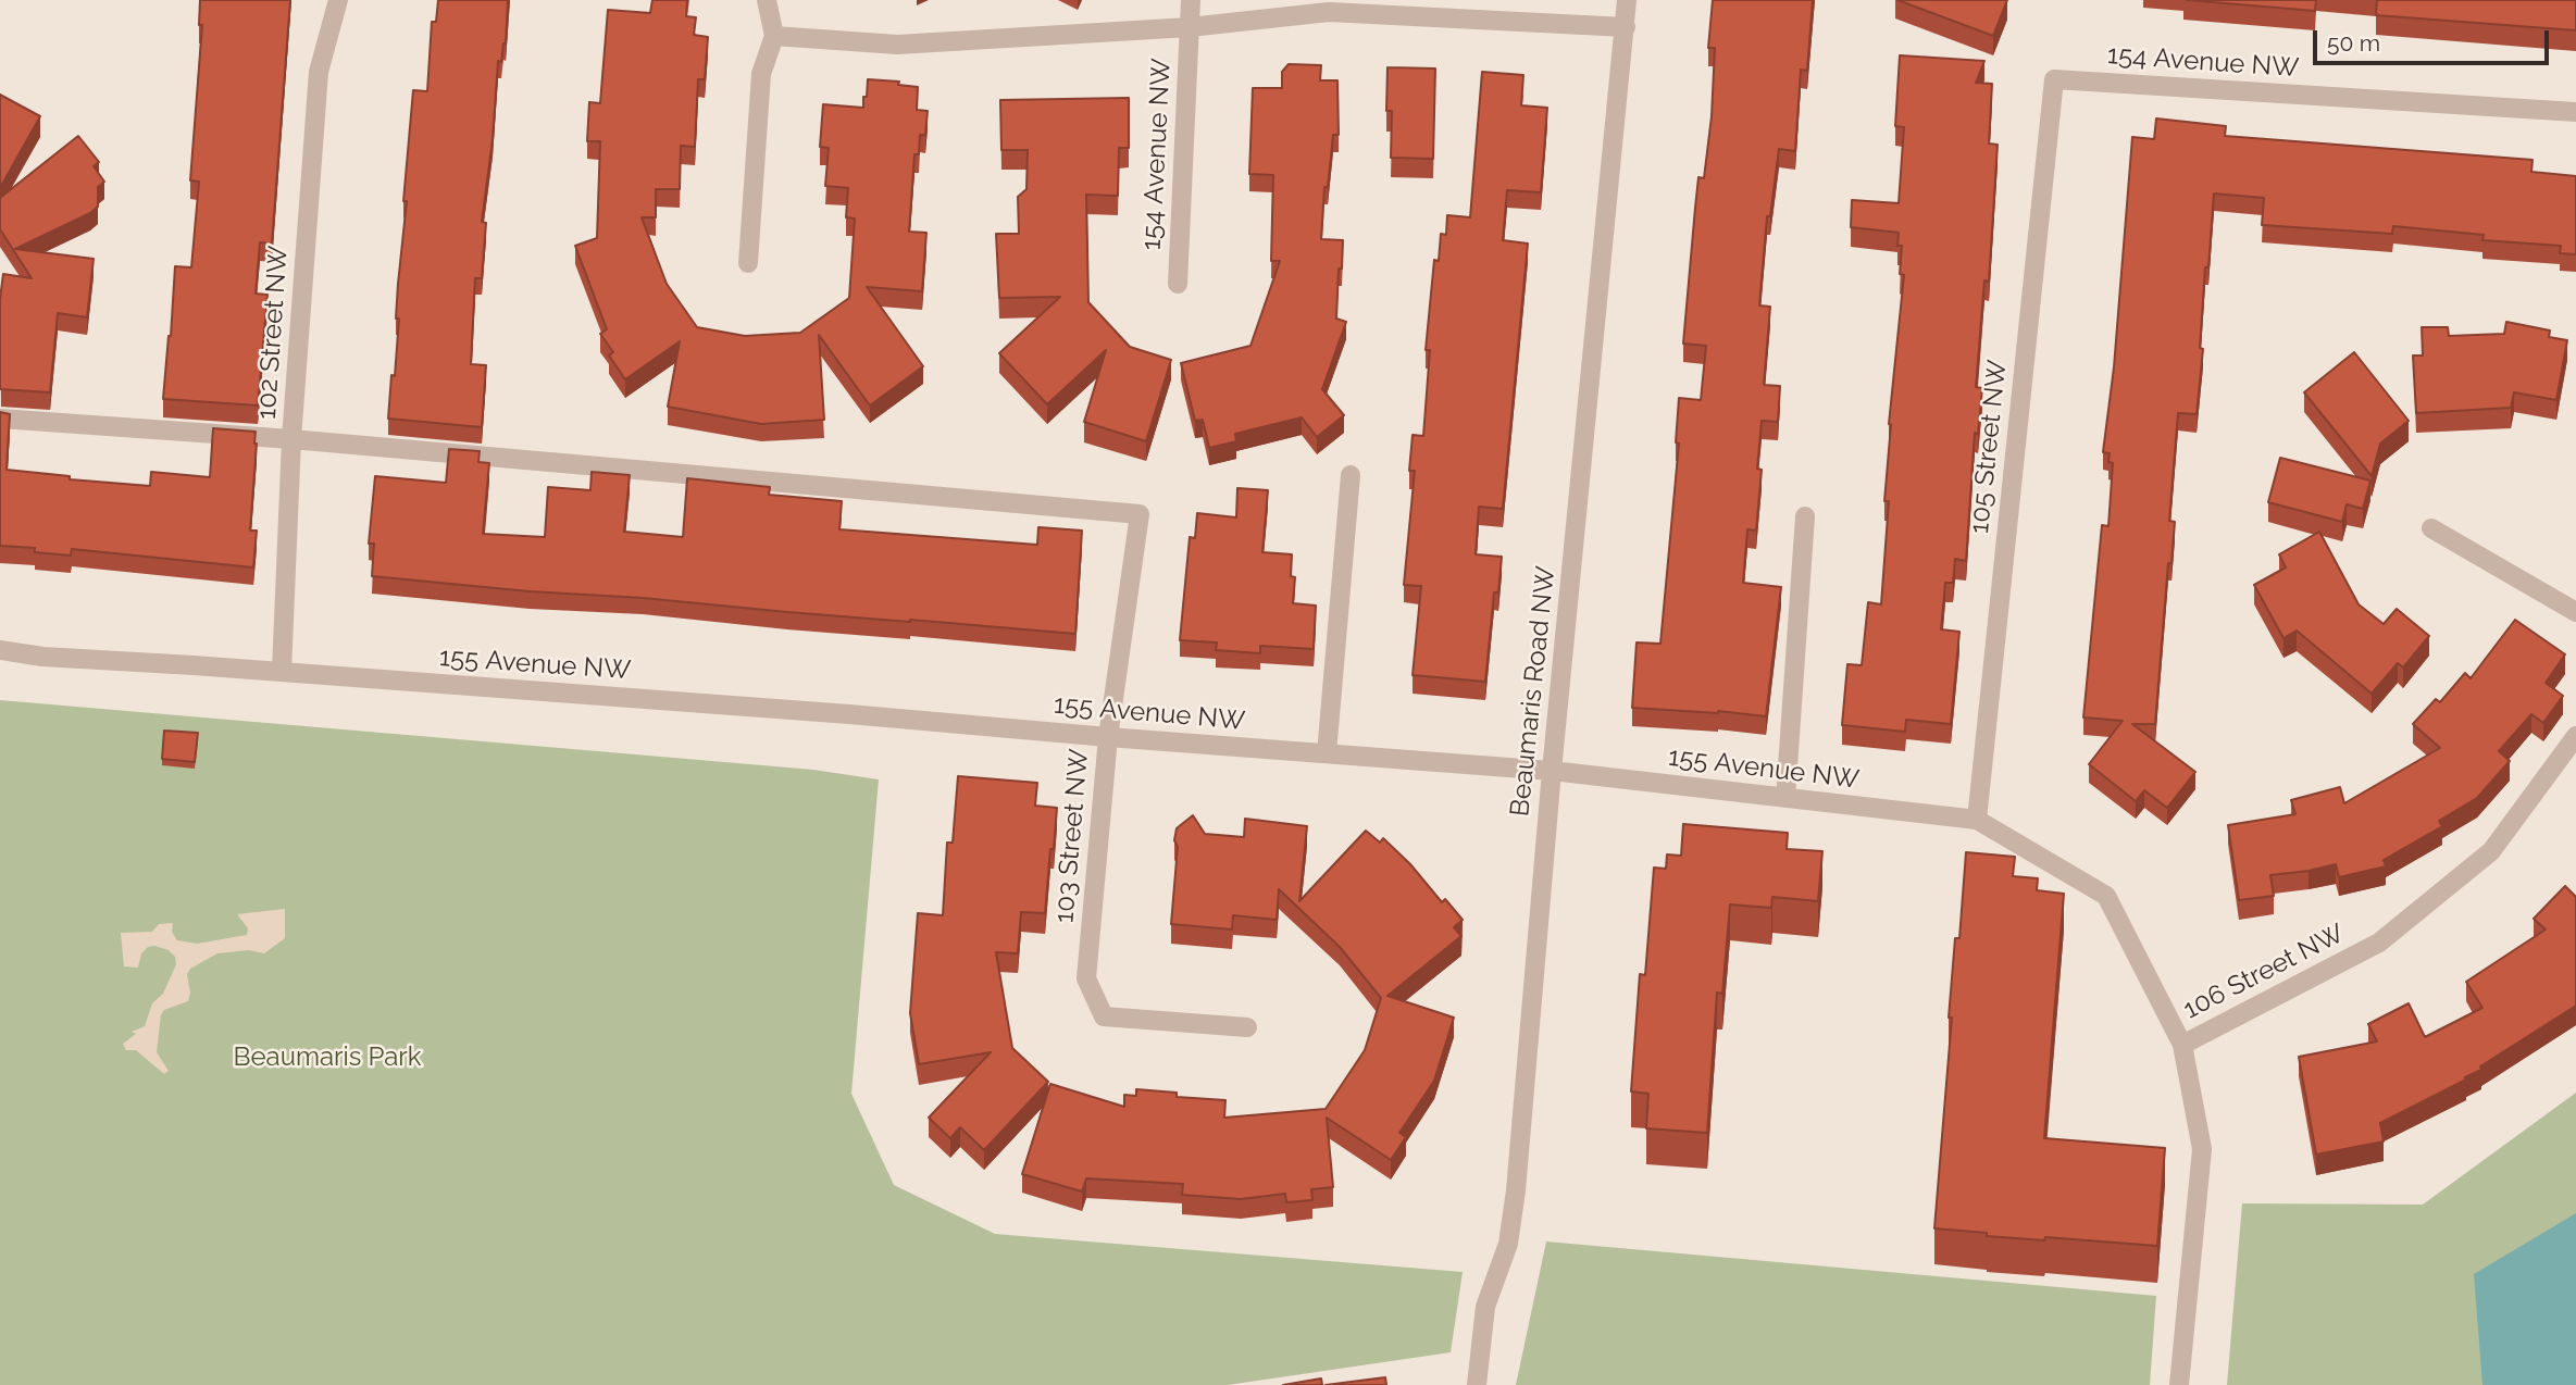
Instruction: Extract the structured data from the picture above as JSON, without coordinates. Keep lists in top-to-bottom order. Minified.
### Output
{"streets":{"street":["154 Avenue NW","102 Street NW","105 Street NW","155 Avenue NW","Beaumaris Road NW","103 Street NW","106 Street NW"]},"crossings":[["154 Avenue NW","105 Street NW"],["154 Avenue NW","Beaumaris Road NW"],["102 Street NW","155 Avenue NW"],["102 Street NW","103 Street NW"],["105 Street NW","155 Avenue NW"],["155 Avenue NW","Beaumaris Road NW"],["155 Avenue NW","103 Street NW"],["155 Avenue NW","106 Street NW"]],"parks":["Beaumaris Park"],"scale_bar":"50 m"}
